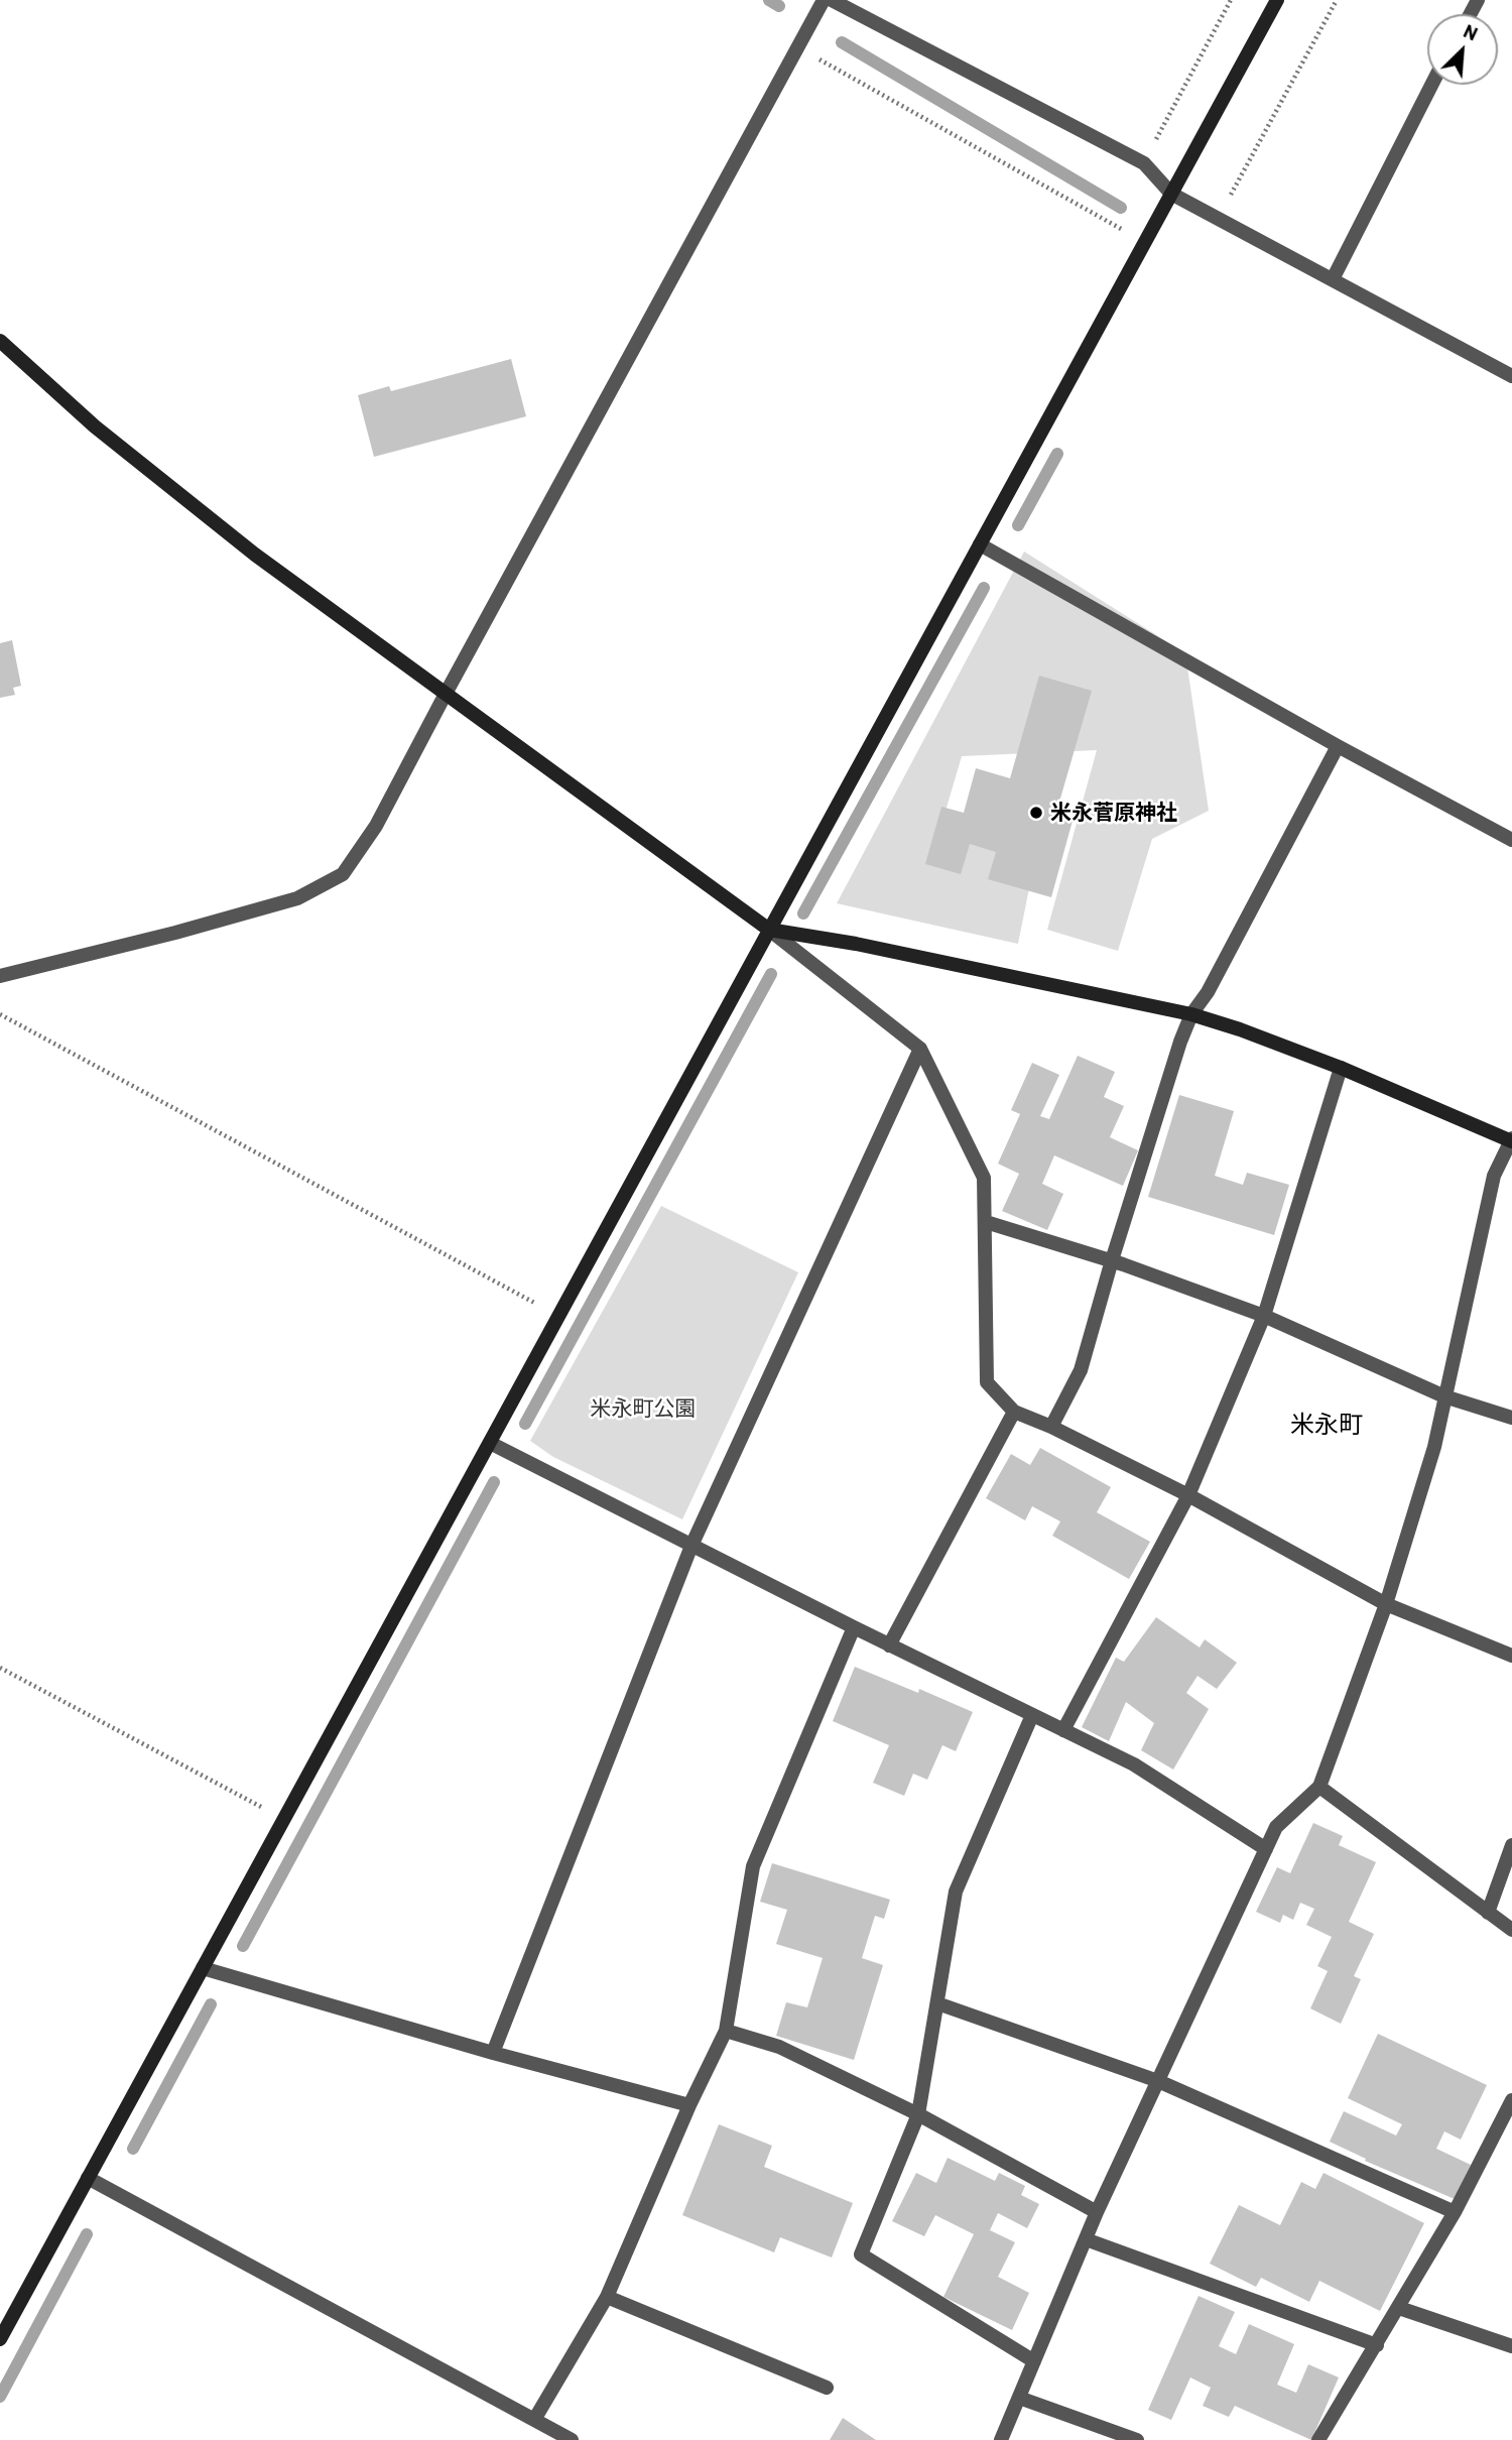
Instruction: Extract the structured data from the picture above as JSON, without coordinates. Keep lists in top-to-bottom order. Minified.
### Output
{"districts":["米永町"],"parks":["米永町公園"],"places":["米永菅原神社"],"north":"top right"}
